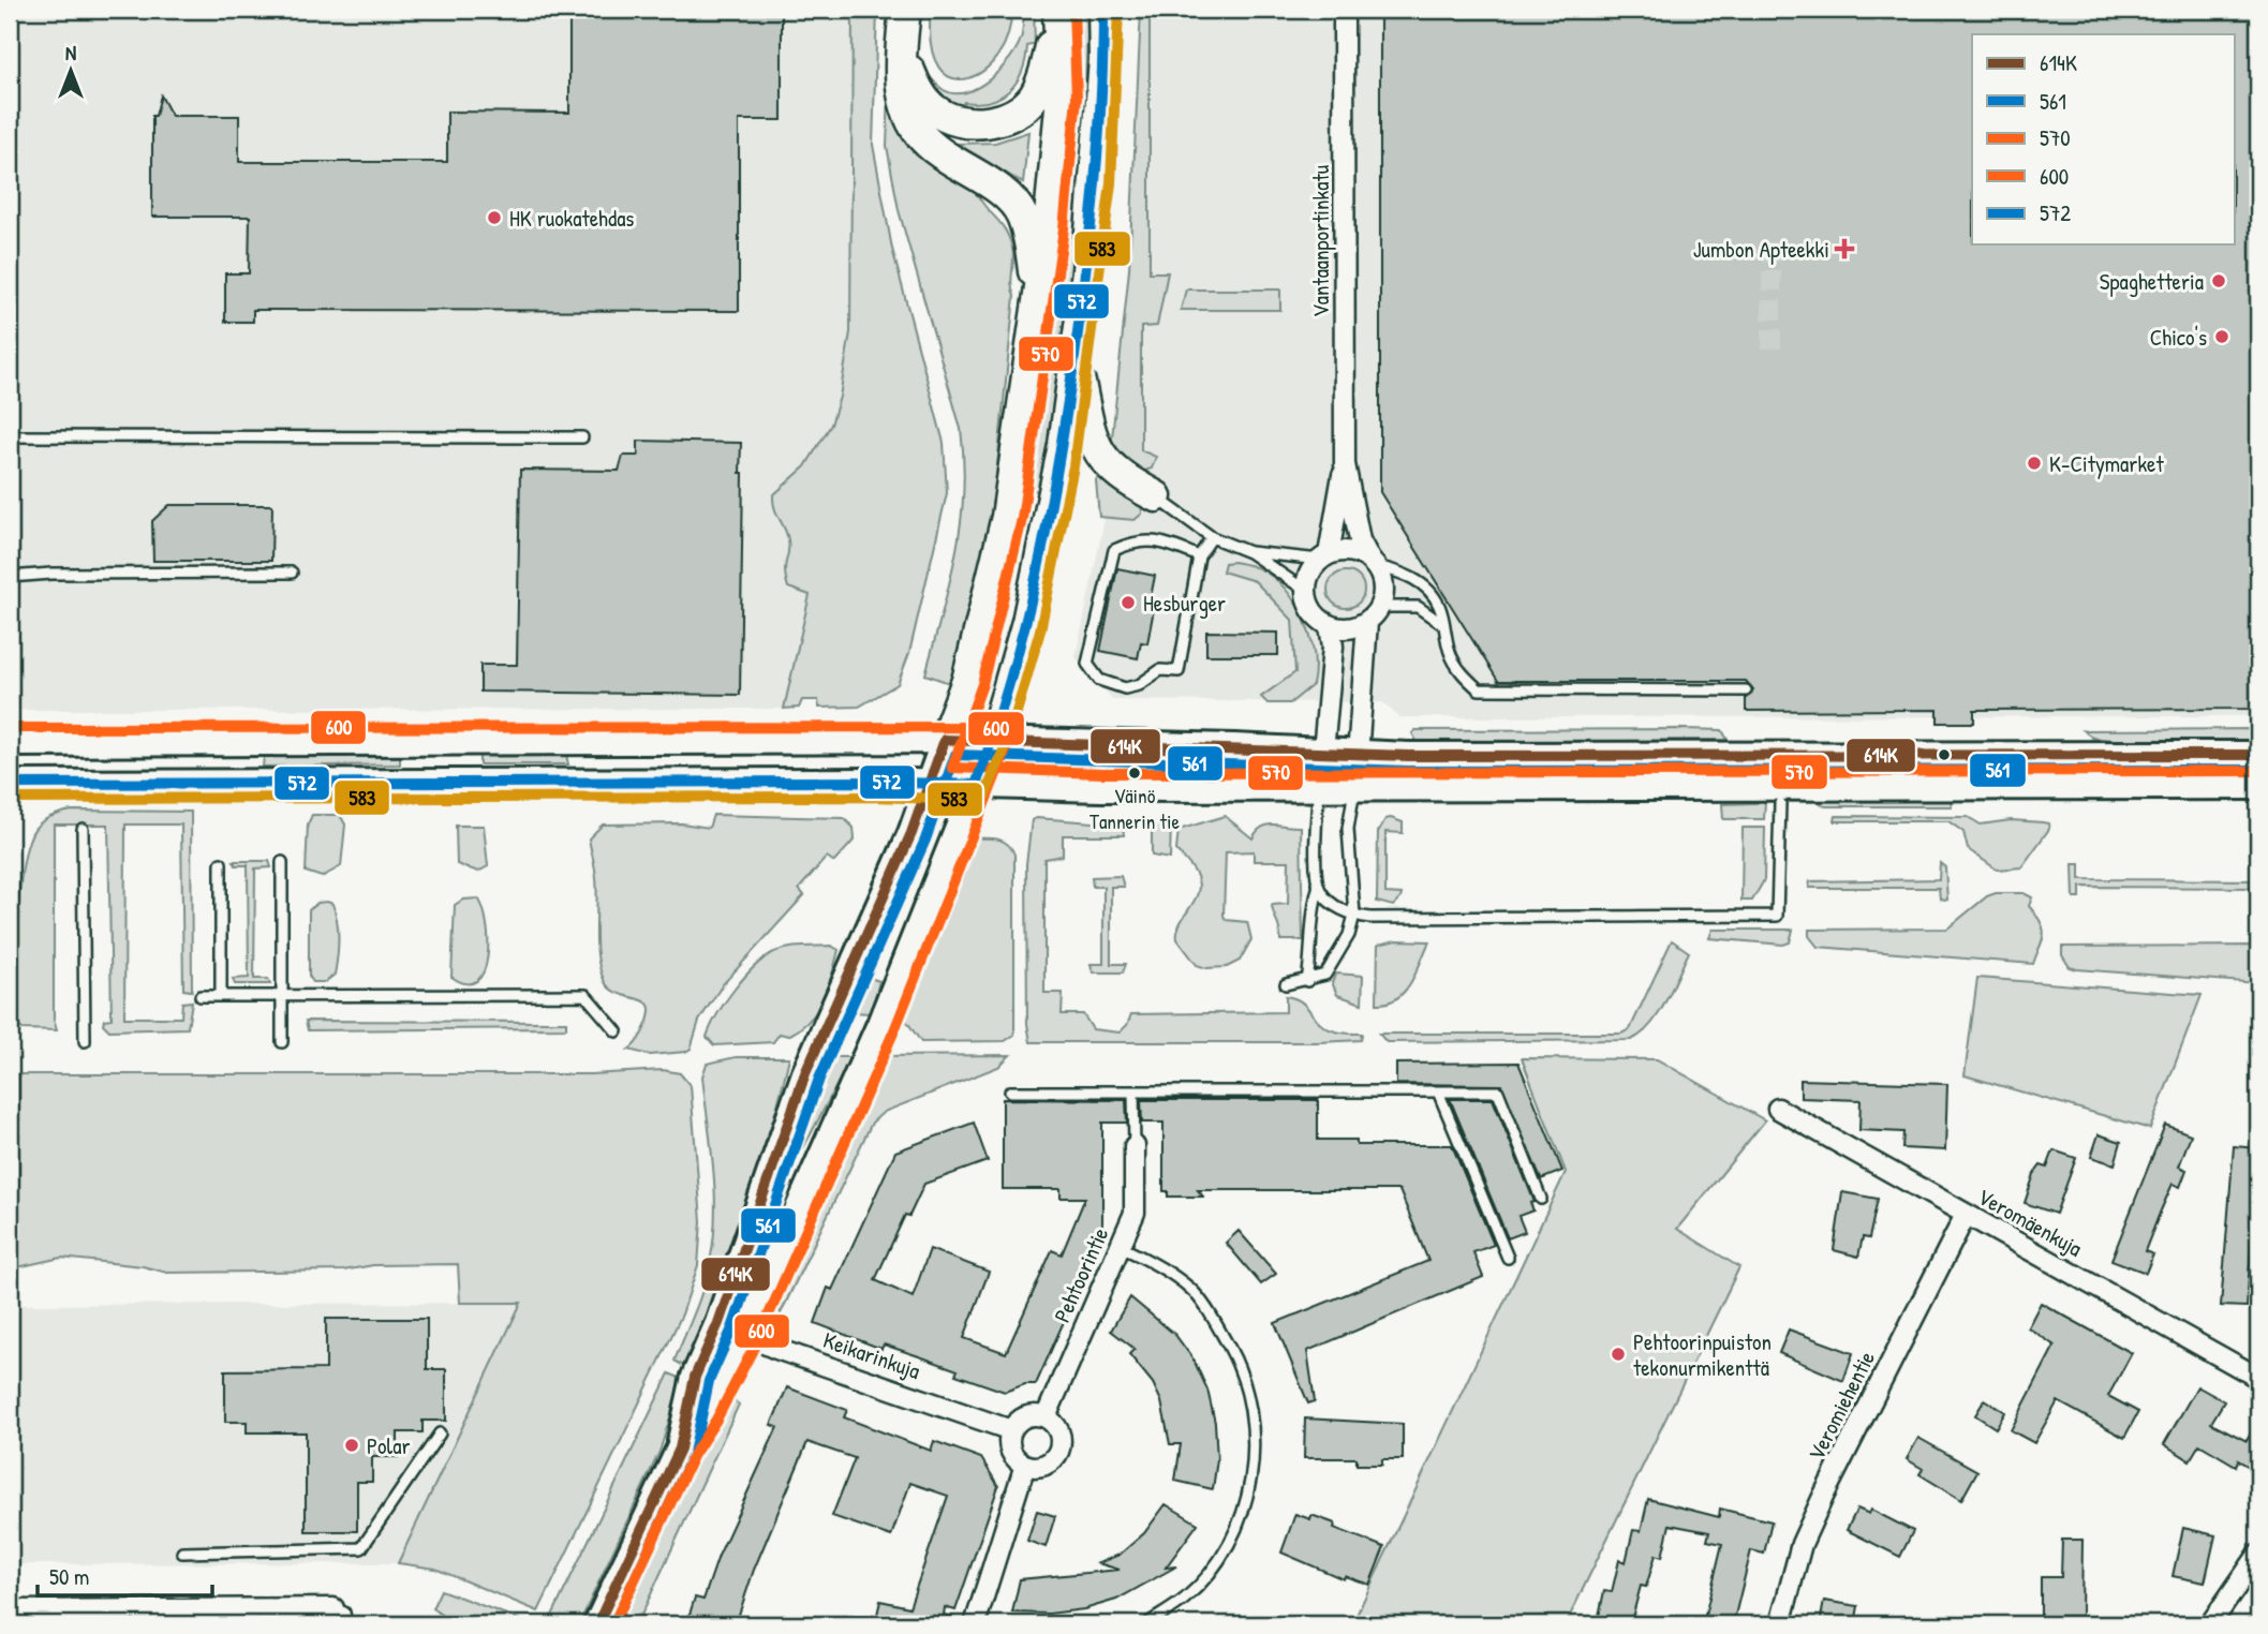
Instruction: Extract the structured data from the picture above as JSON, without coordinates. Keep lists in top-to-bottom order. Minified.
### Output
{"streets":{"street":["Vantaanportinkatu","Veromäenkuja","Pehtoorintie","Keikarinkuja","Veromiehentie"]},"crossings":[["Veromäenkuja","Veromiehentie"],["Pehtoorintie","Keikarinkuja"]],"places":{"other":["HK ruokatehdas","Spaghetteria","Chico's","K-Citymarket","Hesburger","Väinö Tannerin tie","Pehtoorinpuiston tekonurmikenttä","Polar"],"health":["Jumbon Apteekki"]},"lines":["transit line 570","transit line 572","transit line 583","transit line 600","transit line 614K","transit line 561"],"legend":["614K","561","570","600","572"],"scale_bar":"50 m","north":"top"}
